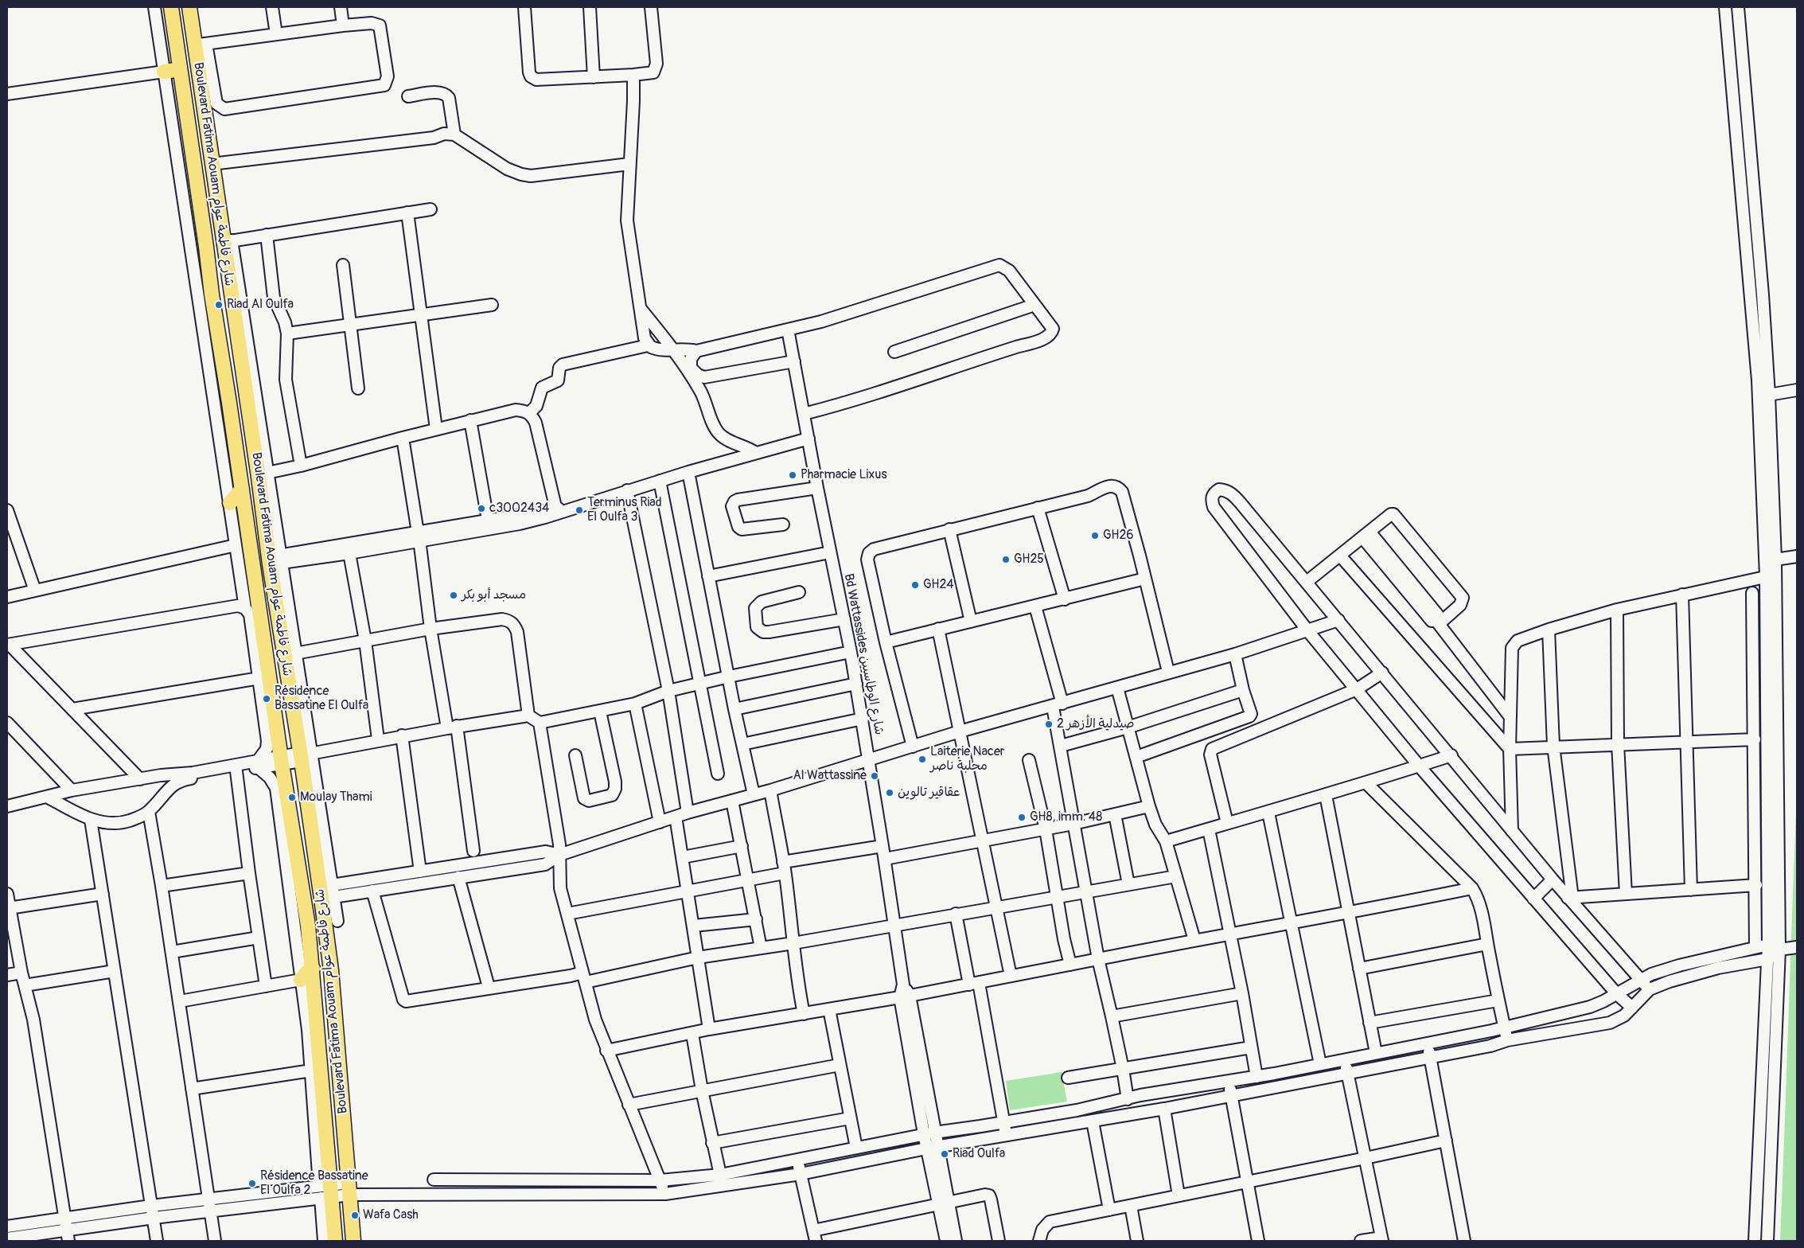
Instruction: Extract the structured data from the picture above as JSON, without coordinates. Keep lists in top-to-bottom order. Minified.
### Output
{"streets":{"main road":["Boulevard Fatima Aouam شارع فاطمة عوام"],"street":["Bd Wattassides شارع الوطاسيين"]},"places":["Riad Al Oulfa","Pharmacie Lixus","c3002434","Terminus Riad El Oulfa 3","GH26","GH25","GH24","مسجد أبو بكر","Résidence Bassatine El Oulfa","صيدلية الأزهر 2","Laiterie Nacer محلبة ناصر","Al Wattassine","عقاقير تالوين","Moulay Thami","GH8, imm. 48","Riad Oulfa","Résidence Bassatine El Oulfa 2","Wafa Cash"]}
